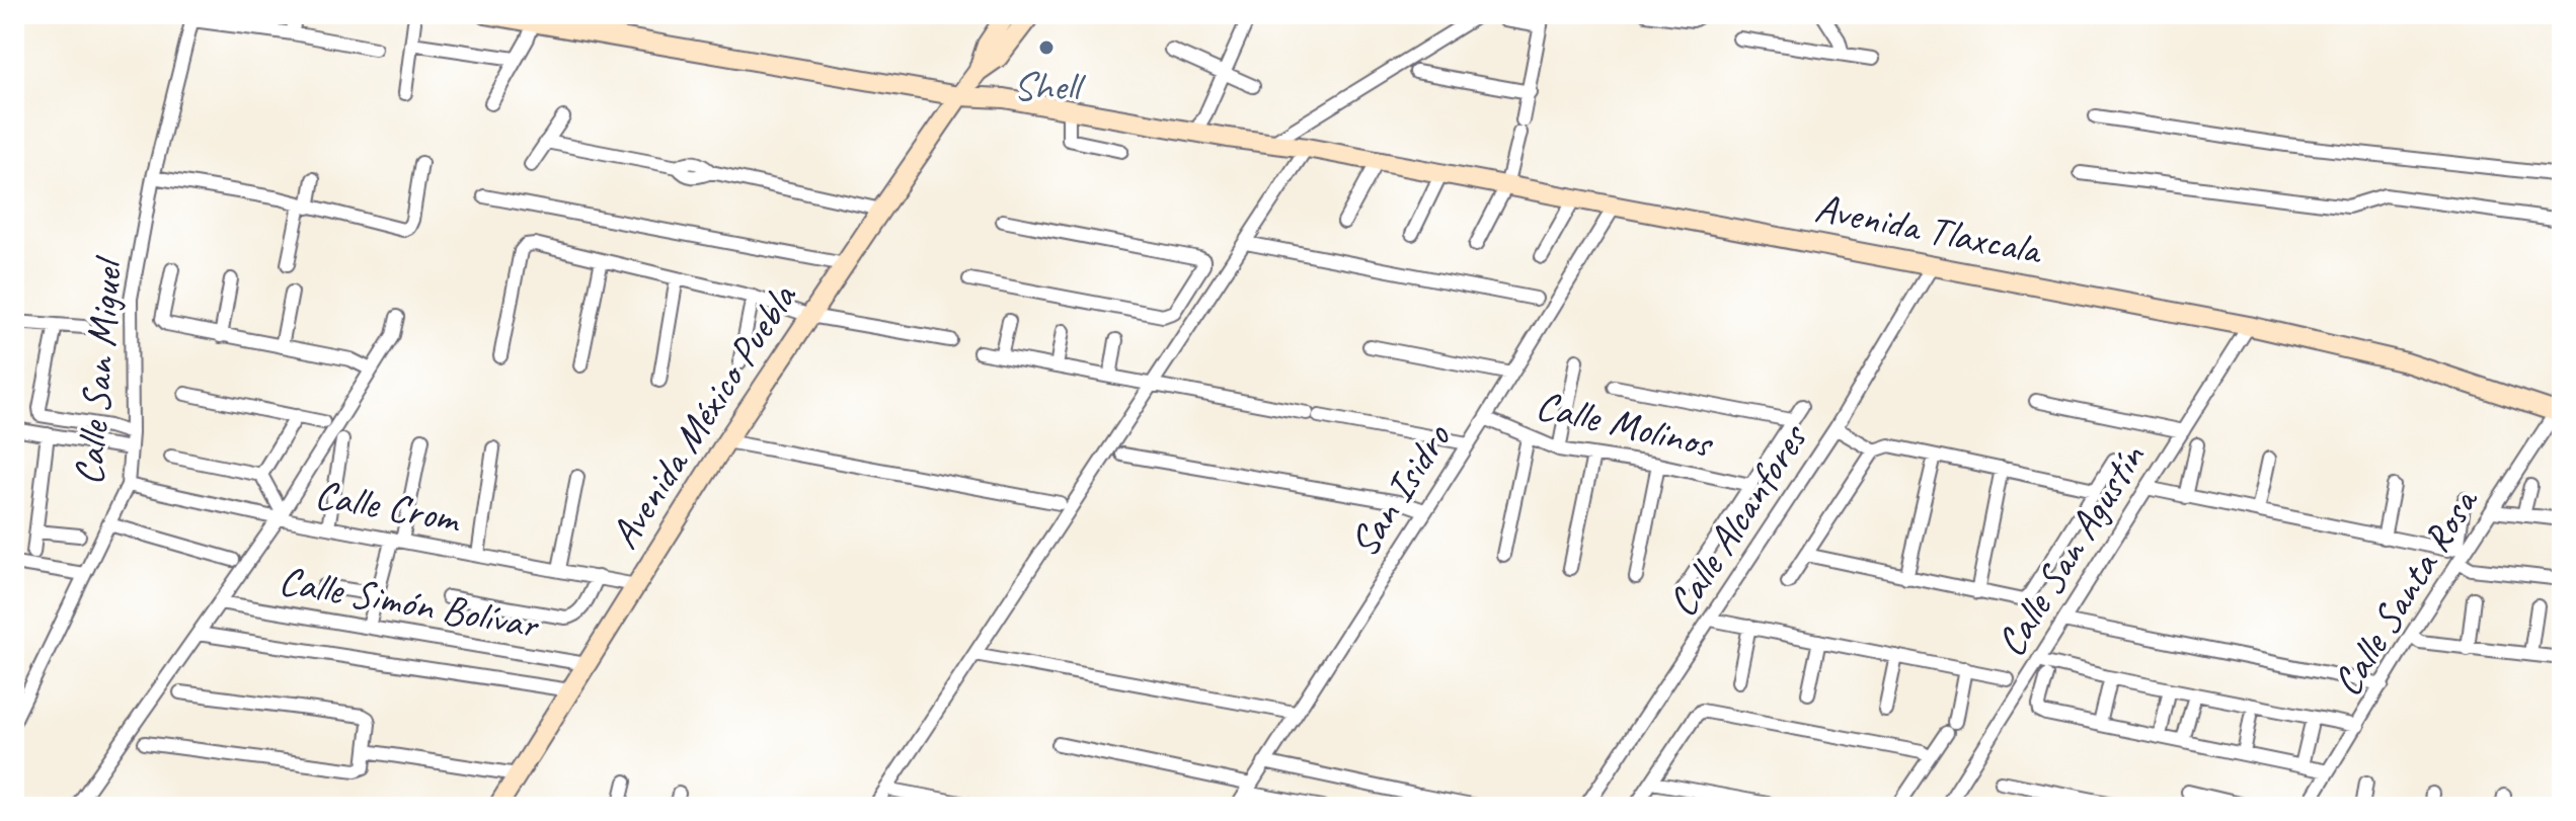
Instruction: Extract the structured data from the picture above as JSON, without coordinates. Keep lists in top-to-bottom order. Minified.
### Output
{"streets":{"street":["Avenida Tlaxcala","Calle San Miguel","Avenida México Puebla","Calle Molinos","San Isidro","Calle Crom","Calle Alcanfores","Calle San Agustín","Calle Santa Rosa","Calle Simón Bolívar"]},"crossings":[["Avenida Tlaxcala","Avenida México Puebla"],["Avenida Tlaxcala","San Isidro"],["Avenida Tlaxcala","Calle Alcanfores"],["Avenida Tlaxcala","Calle San Agustín"],["Avenida Tlaxcala","Calle Santa Rosa"],["Calle San Miguel","Calle Crom"],["Avenida México Puebla","Calle Crom"],["Avenida México Puebla","Calle Simón Bolívar"],["Calle Molinos","San Isidro"]],"places":["Shell"]}
